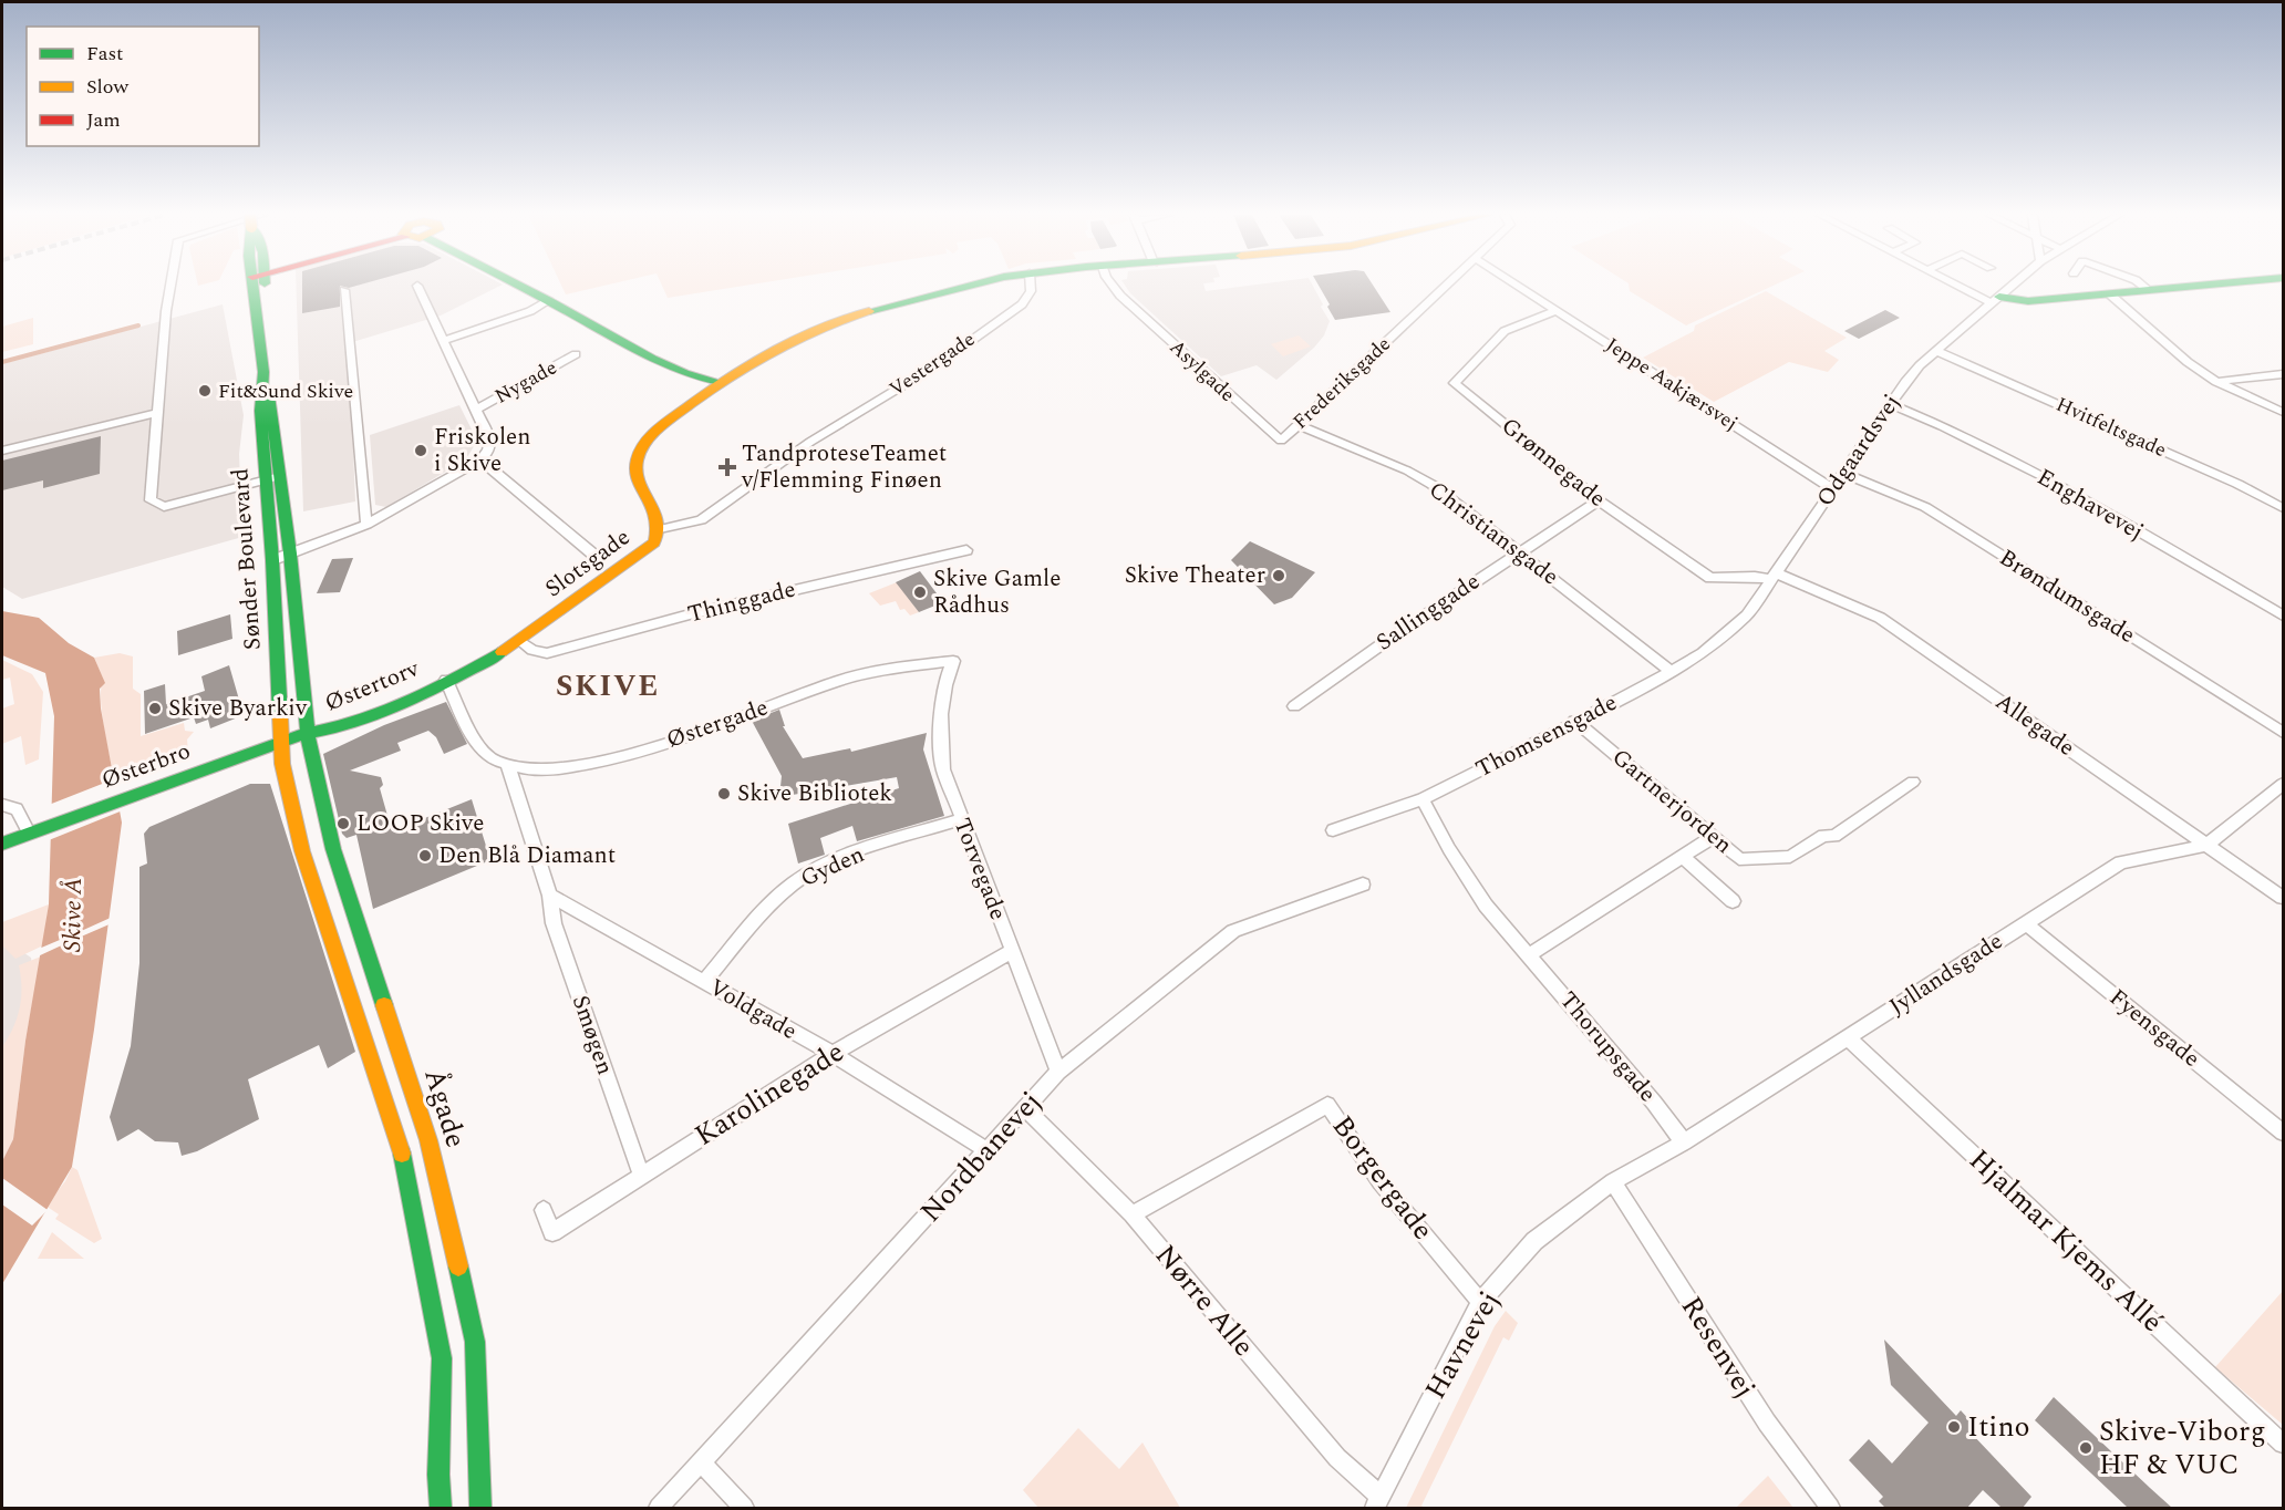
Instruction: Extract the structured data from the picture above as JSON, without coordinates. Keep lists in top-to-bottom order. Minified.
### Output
{"streets":{"street":["Vestergade","Asylgade","Nygade","Frederiksgade","Jeppe Aakjærsvej","Hvitfeltsgade","Odgaardsvej","Grønnegade","Enghavevej","Christiansgade","Sønder Boulevard","Slotsgade","Brøndumsgade","Thinggade","Sallinggade","Østertorv","Østergade","Allegade","Thomsensgade","Østerbro","Gartnerjorden","Gyden","Torvegade","Jyllandsgade","Voldgade","Fyensgade","Smøgen","Thorupsgade","Karolinegade","Ågade","Nordbanevej","Borgergade","Hjalmar Kjems Allé","Nørre Alle","Havnevej","Resenvej"]},"crossings":[["Vestergade","Slotsgade"],["Asylgade","Frederiksgade"],["Frederiksgade","Christiansgade"],["Jeppe Aakjærsvej","Odgaardsvej"],["Jeppe Aakjærsvej","Grønnegade"],["Hvitfeltsgade","Odgaardsvej"],["Odgaardsvej","Grønnegade"],["Odgaardsvej","Enghavevej"],["Odgaardsvej","Brøndumsgade"],["Odgaardsvej","Allegade"],["Odgaardsvej","Thomsensgade"],["Grønnegade","Sallinggade"],["Grønnegade","Allegade"],["Christiansgade","Sallinggade"],["Christiansgade","Thomsensgade"],["Sønder Boulevard","Østertorv"],["Sønder Boulevard","Østerbro"],["Sønder Boulevard","Ågade"],["Slotsgade","Thinggade"],["Slotsgade","Østertorv"],["Thinggade","Østertorv"],["Østertorv","Østergade"],["Østertorv","Østerbro"],["Østertorv","Ågade"],["Østergade","Torvegade"],["Østergade","Smøgen"],["Allegade","Jyllandsgade"],["Thomsensgade","Gartnerjorden"],["Thomsensgade","Thorupsgade"],["Østerbro","Ågade"],["Gyden","Torvegade"],["Gyden","Voldgade"],["Torvegade","Karolinegade"],["Torvegade","Nordbanevej"],["Jyllandsgade","Fyensgade"],["Jyllandsgade","Thorupsgade"],["Jyllandsgade","Hjalmar Kjems Allé"],["Jyllandsgade","Havnevej"],["Jyllandsgade","Resenvej"],["Voldgade","Smøgen"],["Voldgade","Karolinegade"],["Voldgade","Nordbanevej"],["Smøgen","Karolinegade"],["Nordbanevej","Nørre Alle"],["Borgergade","Nørre Alle"],["Borgergade","Havnevej"],["Nørre Alle","Havnevej"],["Havnevej","Resenvej"]],"districts":["SKIVE"],"water":["Skive Å"],"places":{"other":["Fit&Sund Skive","Friskolen i Skive","Skive Theater","Skive Gamle Rådhus","Skive Byarkiv","Skive Bibliotek","LOOP Skive","Den Blå Diamant","Itino","Skive-Viborg HF & VUC"],"health":["TandproteseTeamet v/Flemming Finøen"]},"legend":["Fast","Slow","Jam"]}
